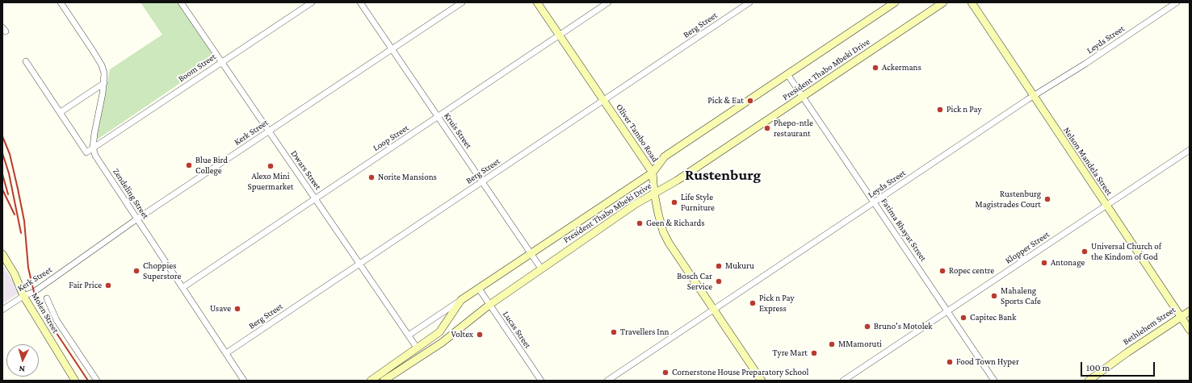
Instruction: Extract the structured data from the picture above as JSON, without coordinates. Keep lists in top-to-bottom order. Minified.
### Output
{"streets":{"street":["Berg Street","Leyds Street","Boom Street","President Thabo Mbeki Drive","Kruis Street","Kerk Street","Oliver Tambo Road","Loop Street","Nelson Mandela Street","Dwars Street","Zendeling Street","Fatima Bhayat Street","Klopper Street","Molen Street","Bethlehem Street","Lucas Street"]},"crossings":[["Berg Street","Kruis Street"],["Berg Street","Oliver Tambo Road"],["Berg Street","Dwars Street"],["Berg Street","Zendeling Street"],["Leyds Street","Oliver Tambo Road"],["Leyds Street","Nelson Mandela Street"],["Leyds Street","Fatima Bhayat Street"],["Boom Street","Dwars Street"],["Boom Street","Zendeling Street"],["President Thabo Mbeki Drive","Kruis Street"],["President Thabo Mbeki Drive","Oliver Tambo Road"],["President Thabo Mbeki Drive","Dwars Street"],["President Thabo Mbeki Drive","Fatima Bhayat Street"],["President Thabo Mbeki Drive","Lucas Street"],["Kruis Street","Kerk Street"],["Kruis Street","Loop Street"],["Kerk Street","Dwars Street"],["Kerk Street","Zendeling Street"],["Kerk Street","Molen Street"],["Oliver Tambo Road","Loop Street"],["Loop Street","Dwars Street"],["Loop Street","Zendeling Street"],["Nelson Mandela Street","Klopper Street"],["Nelson Mandela Street","Bethlehem Street"],["Fatima Bhayat Street","Klopper Street"]],"districts":["Rustenburg"],"places":["Ackermans","Pick & Eat","Pick n Pay","Phepo-ntle restaurant","Blue Bird College","Alexo Mini Spuermarket","Norite Mansions","Rustenburg Magistrades Court","Life Style Furniture","Geen & Richards","Universal Church of the Kindom of God","Antonage","Mukuru","Choppies Superstore","Ropec centre","Bosch Car Service","Fair Price","Mahaleng Sports Cafe","Pick n Pay Express","Usave","Capitec Bank","Bruno's Motolek","Travellers Inn","Voltex","MMamoruti","Tyre Mart","Food Town Hyper","Cornerstone House Preparatory School"],"scale_bar":"100 m","north":"bottom"}
